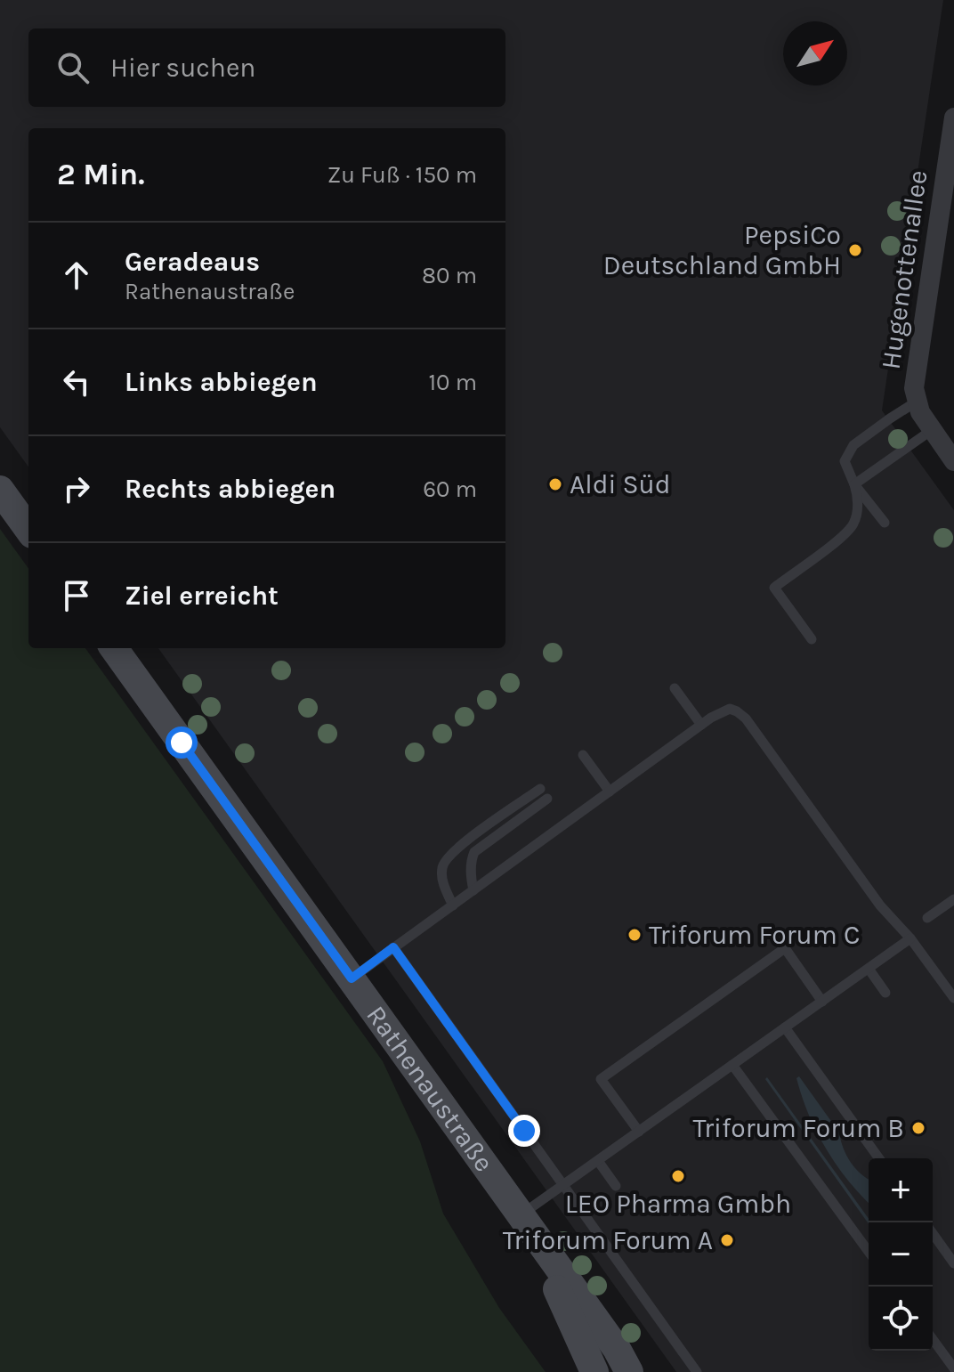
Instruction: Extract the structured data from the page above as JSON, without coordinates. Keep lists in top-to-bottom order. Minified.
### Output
{"streets":{"street":["Hugenottenallee","Rathenaustraße"]},"places":["PepsiCo Deutschland GmbH","Aldi Süd","Triforum Forum C","Triforum Forum B","LEO Pharma Gmbh","Triforum Forum A"],"north":"top right","page":{"search":"Hier suchen","heading":["2 Min.","Zu Fuß · 150 m"],"list":[["Geradeaus","Rathenaustraße","80 m"],["Links abbiegen","10 m"],["Rechts abbiegen","60 m"],"Ziel erreicht"],"map_buttons":["+","−"]}}
